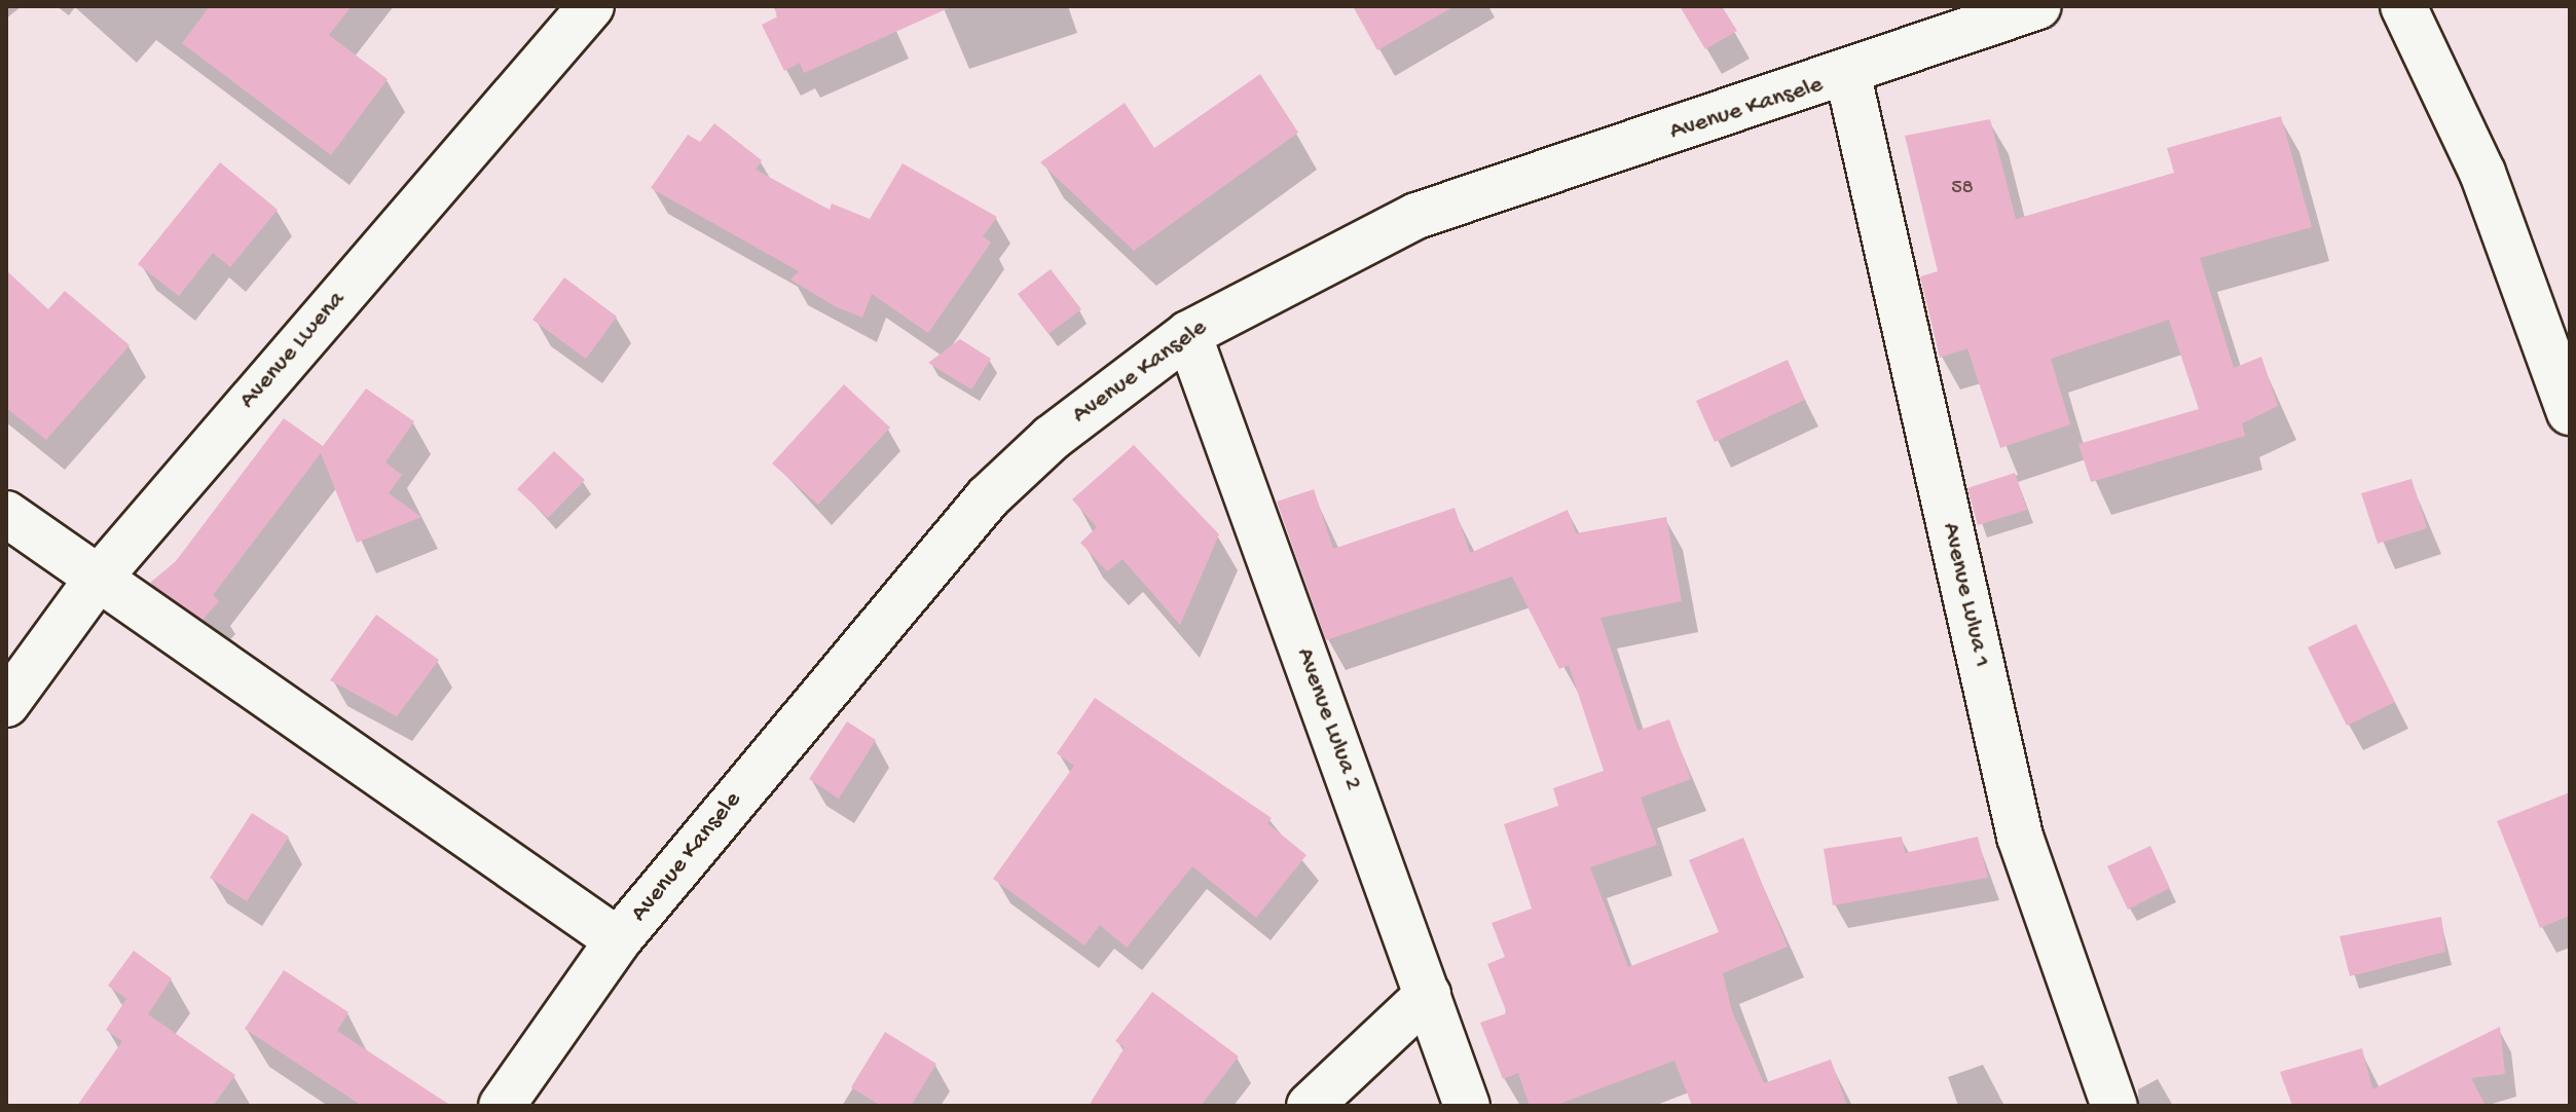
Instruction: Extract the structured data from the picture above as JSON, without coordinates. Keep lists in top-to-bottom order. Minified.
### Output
{"streets":{"street":["Avenue Kansele","Avenue Lwena","Avenue Lulua 1","Avenue Lulua 2"]},"crossings":[["Avenue Kansele","Avenue Lulua 1"],["Avenue Kansele","Avenue Lulua 2"]],"house_numbers":["58"]}
